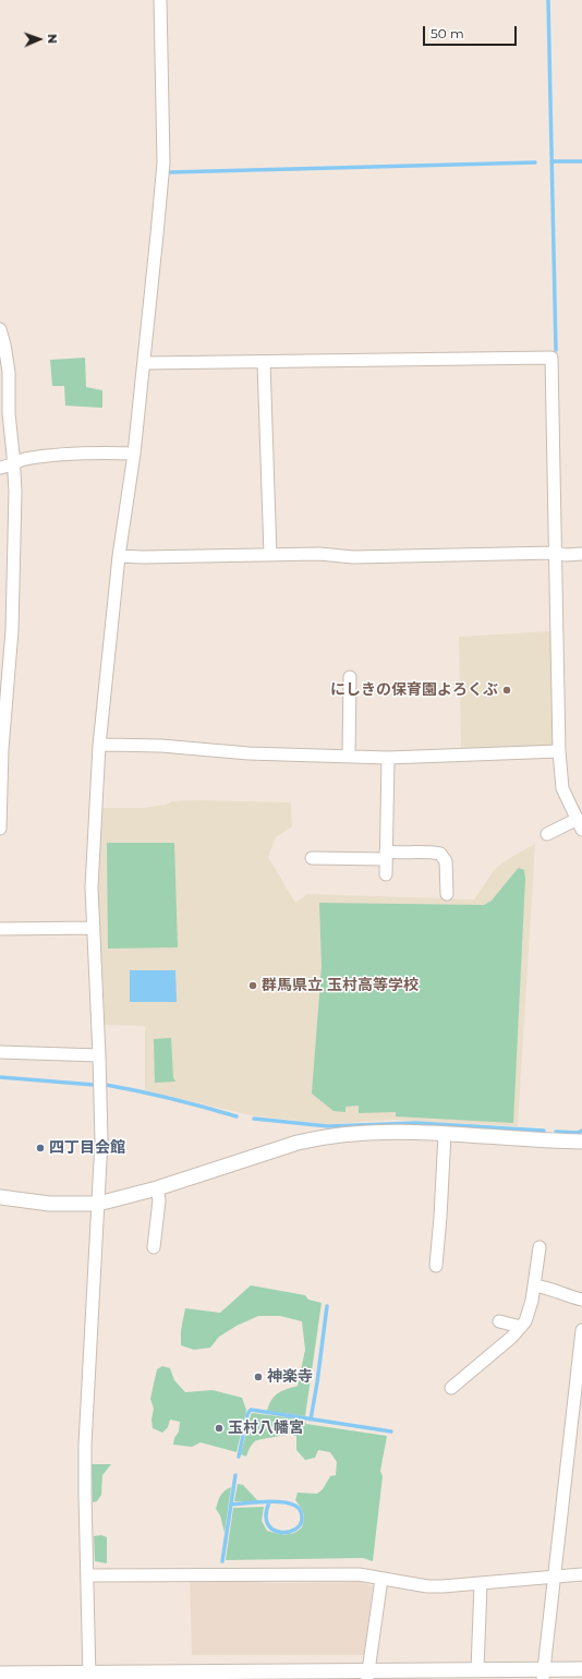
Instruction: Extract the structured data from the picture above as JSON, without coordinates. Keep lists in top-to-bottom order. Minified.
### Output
{"places":["にしきの保育園よろくぶ","群馬県立 玉村高等学校","四丁目会館","神楽寺","玉村八幡宮"],"scale_bar":"50 m","north":"right"}
